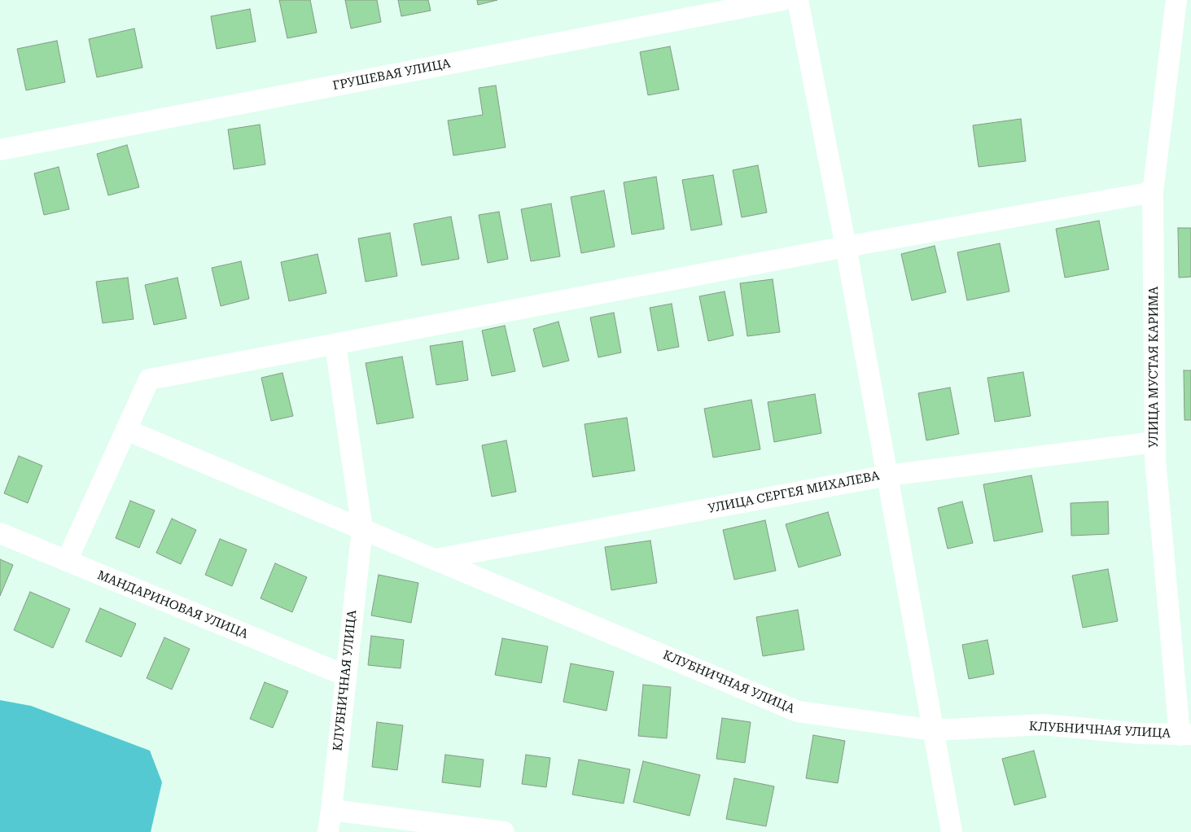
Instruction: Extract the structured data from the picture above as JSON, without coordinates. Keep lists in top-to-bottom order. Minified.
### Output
{"streets":{"street":["ГРУШЕВАЯ УЛИЦА","УЛИЦА МУСТАЯ КАРИМА","УЛИЦА СЕРГЕЯ МИХАЛЕВА","МАНДАРИНОВАЯ УЛИЦА","КЛУБНИЧНАЯ УЛИЦА"]},"crossings":[["УЛИЦА МУСТАЯ КАРИМА","УЛИЦА СЕРГЕЯ МИХАЛЕВА"],["УЛИЦА МУСТАЯ КАРИМА","КЛУБНИЧНАЯ УЛИЦА"],["УЛИЦА СЕРГЕЯ МИХАЛЕВА","КЛУБНИЧНАЯ УЛИЦА"],["МАНДАРИНОВАЯ УЛИЦА","КЛУБНИЧНАЯ УЛИЦА"]]}
